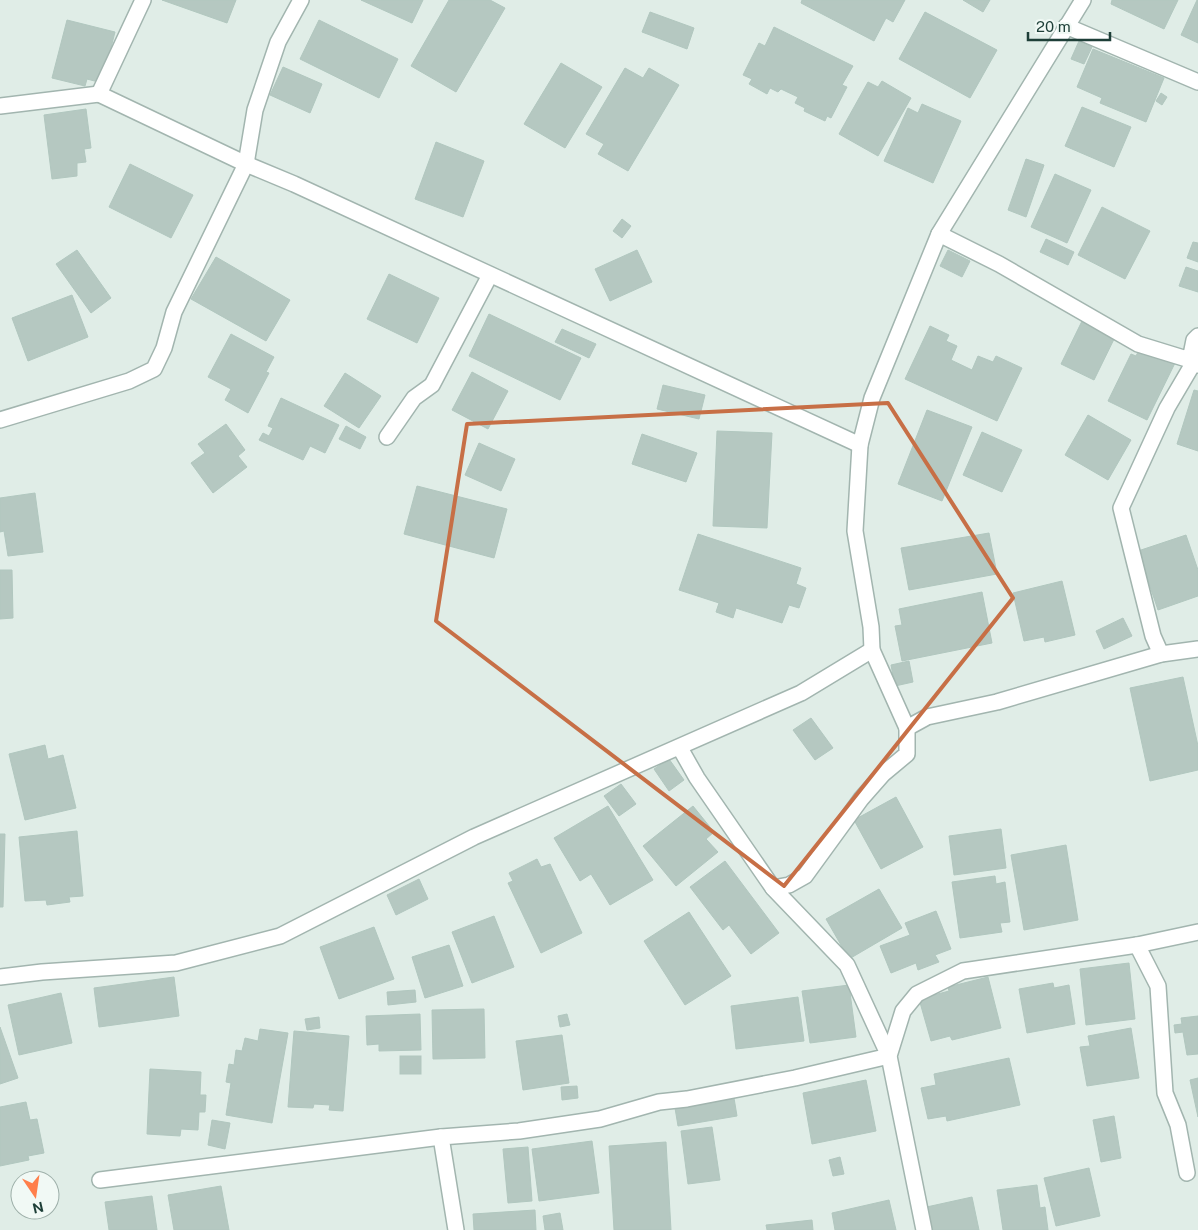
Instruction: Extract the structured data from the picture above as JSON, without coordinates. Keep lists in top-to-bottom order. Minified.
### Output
{"scale_bar":"20 m","north":"bottom"}
